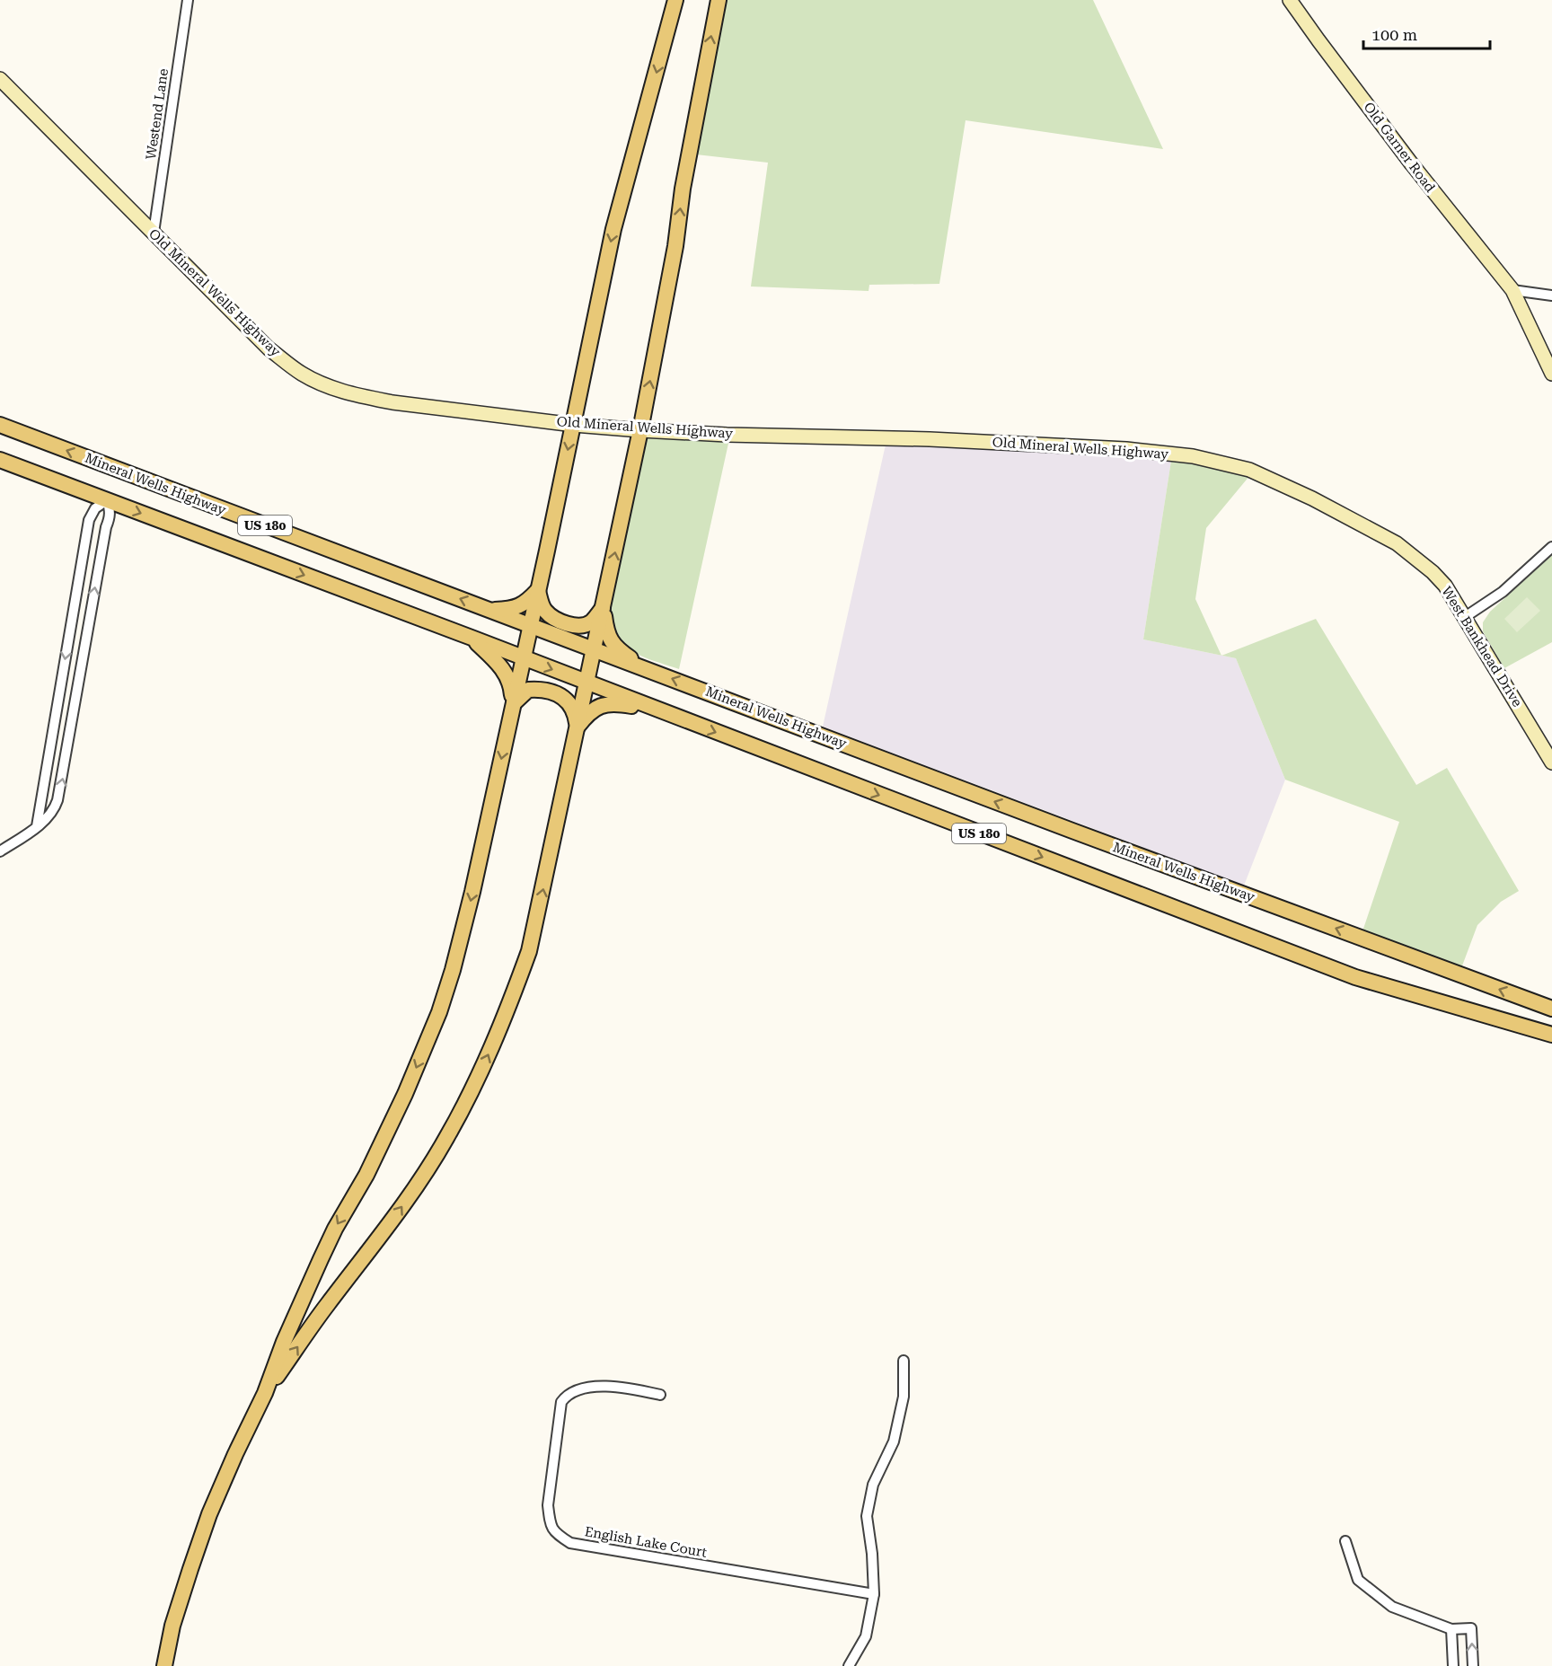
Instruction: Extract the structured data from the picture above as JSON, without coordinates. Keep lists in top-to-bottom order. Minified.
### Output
{"streets":{"main road":["Mineral Wells Highway","US 180"],"street":["Westend Lane","Old Garner Road","Old Mineral Wells Highway","West Bankhead Drive","English Lake Court"]},"crossings":[["Westend Lane","Old Mineral Wells Highway"],["Old Mineral Wells Highway","West Bankhead Drive"]],"scale_bar":"100 m"}
